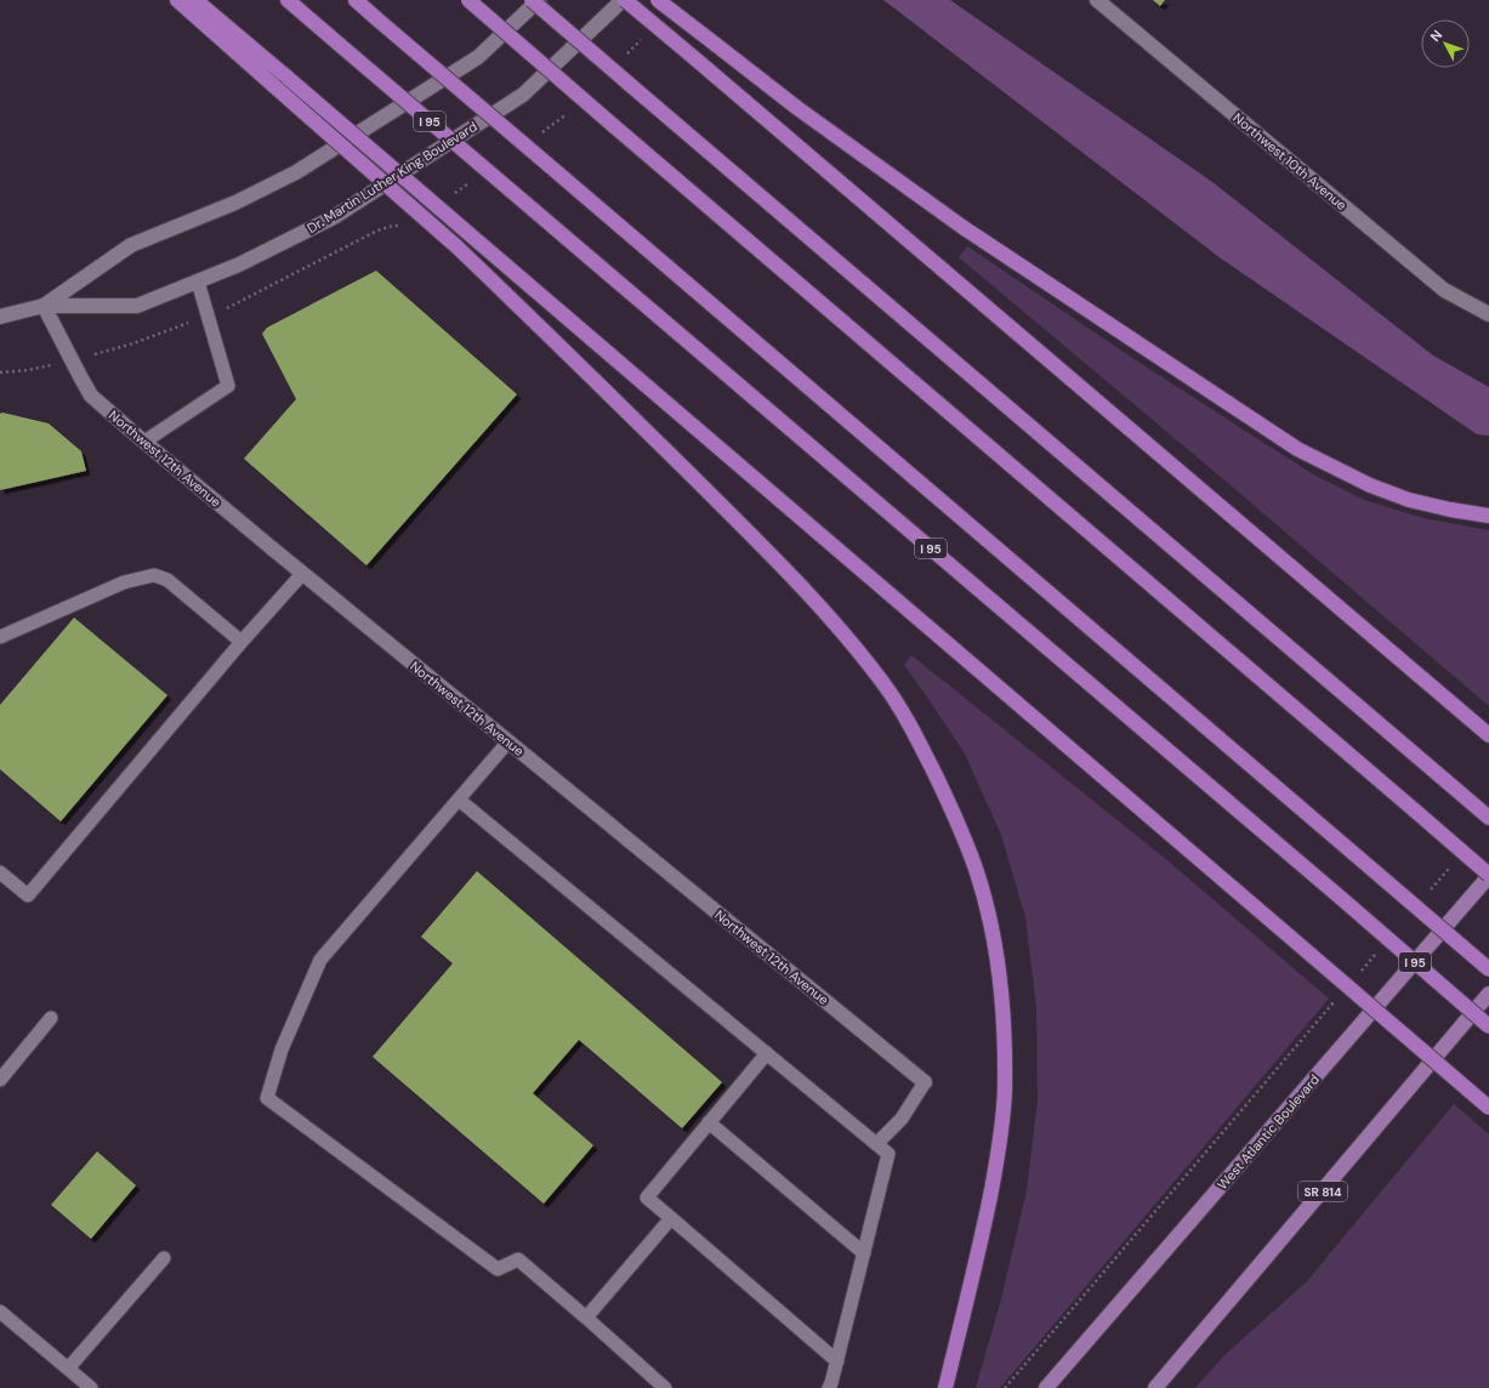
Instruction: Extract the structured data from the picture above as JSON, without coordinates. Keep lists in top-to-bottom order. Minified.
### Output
{"streets":{"highway":["I 95"],"main road":["West Atlantic Boulevard","SR 814"],"street":["Northwest 10th Avenue","Dr. Martin Luther King Boulevard","Northwest 12th Avenue"]},"crossings":[["Dr. Martin Luther King Boulevard","Northwest 12th Avenue"]],"north":"top left"}
